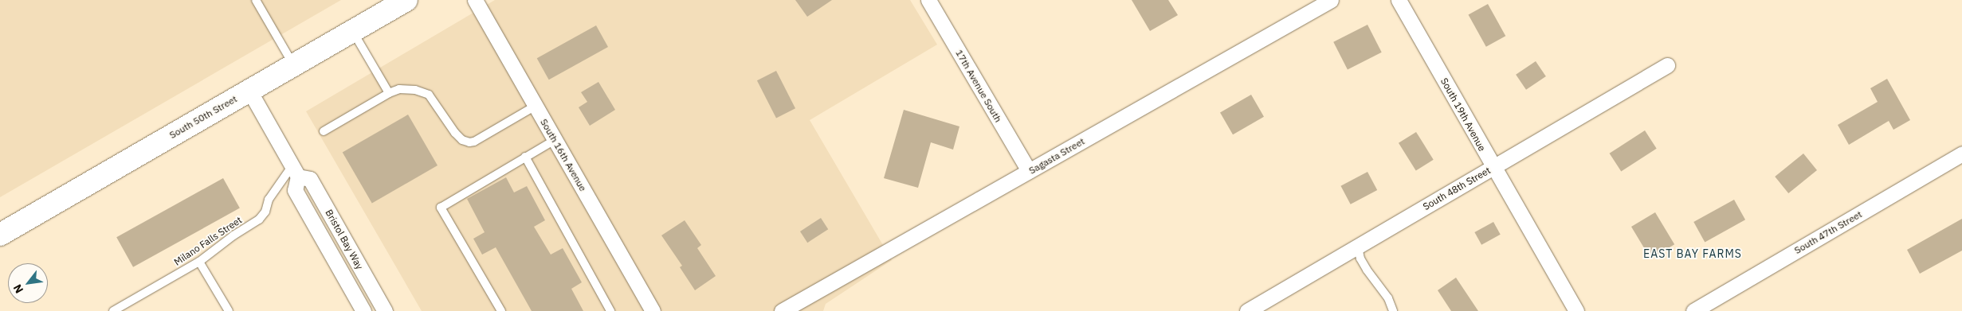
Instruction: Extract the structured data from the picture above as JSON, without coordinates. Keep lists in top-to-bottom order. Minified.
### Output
{"streets":{"main road":["South 50th Street"],"street":["17th Avenue South","South 19th Avenue","South 16th Avenue","Sagasta Street","South 48th Street","South 47th Street","Bristol Bay Way"],"lane":["Milano Falls Street"]},"crossings":[["17th Avenue South","Sagasta Street"],["South 19th Avenue","South 48th Street"],["Bristol Bay Way","Milano Falls Street"]],"districts":["EAST BAY FARMS"],"north":"bottom left"}
